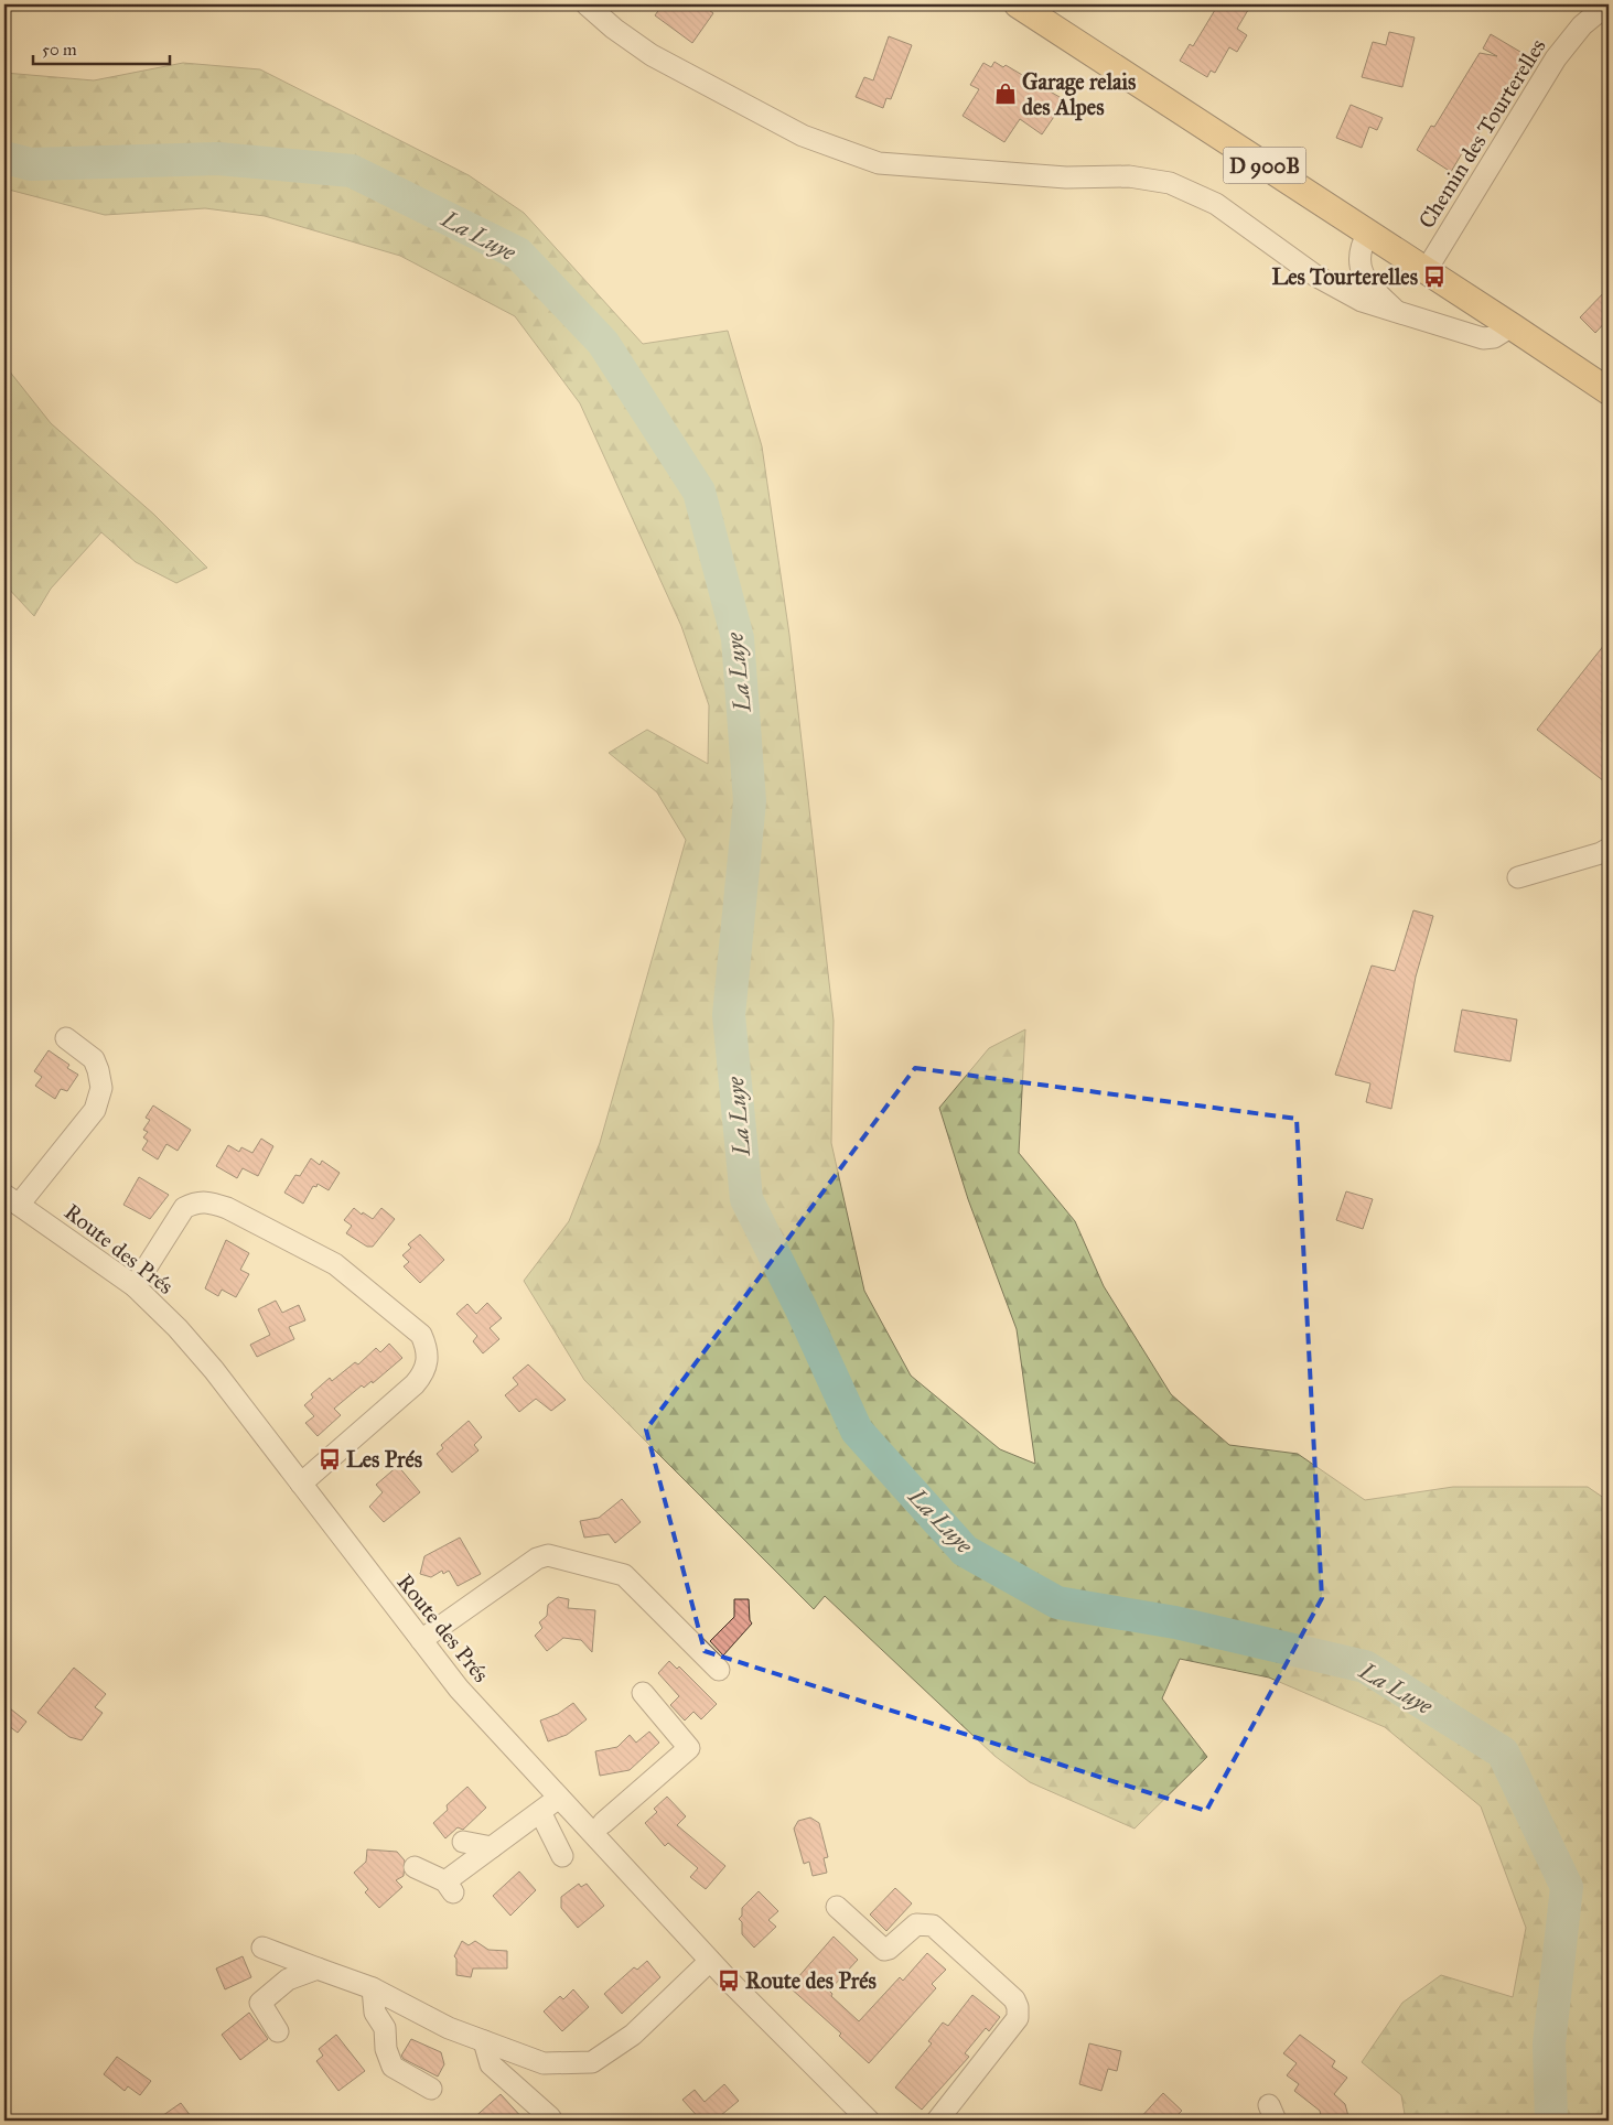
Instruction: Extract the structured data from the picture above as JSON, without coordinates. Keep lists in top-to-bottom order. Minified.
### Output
{"streets":{"main road":["D 900B"],"street":["Chemin des Tourterelles","Route des Prés"]},"crossings":[["Chemin des Tourterelles","D 900B"]],"water":["La Luye"],"places":{"shop":["Garage relais des Alpes"],"bus stop":["Les Tourterelles","Les Prés","Route des Prés"]},"scale_bar":"50 m"}
